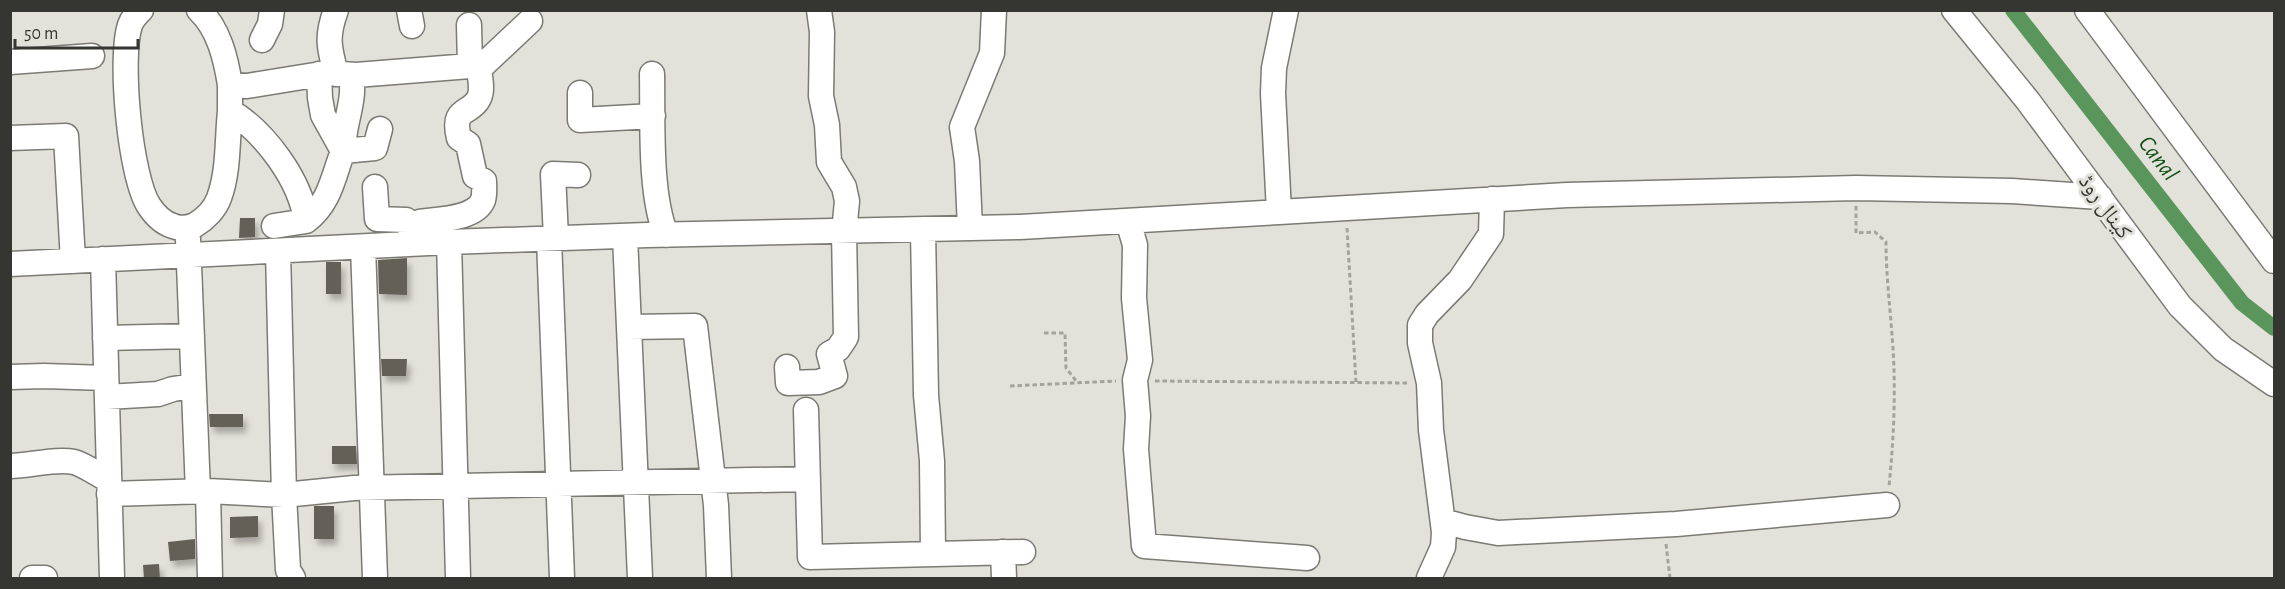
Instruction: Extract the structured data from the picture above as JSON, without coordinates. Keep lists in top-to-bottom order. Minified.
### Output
{"streets":{"street":["کینال روڈ"]},"water":["Canal"],"scale_bar":"50 m"}
